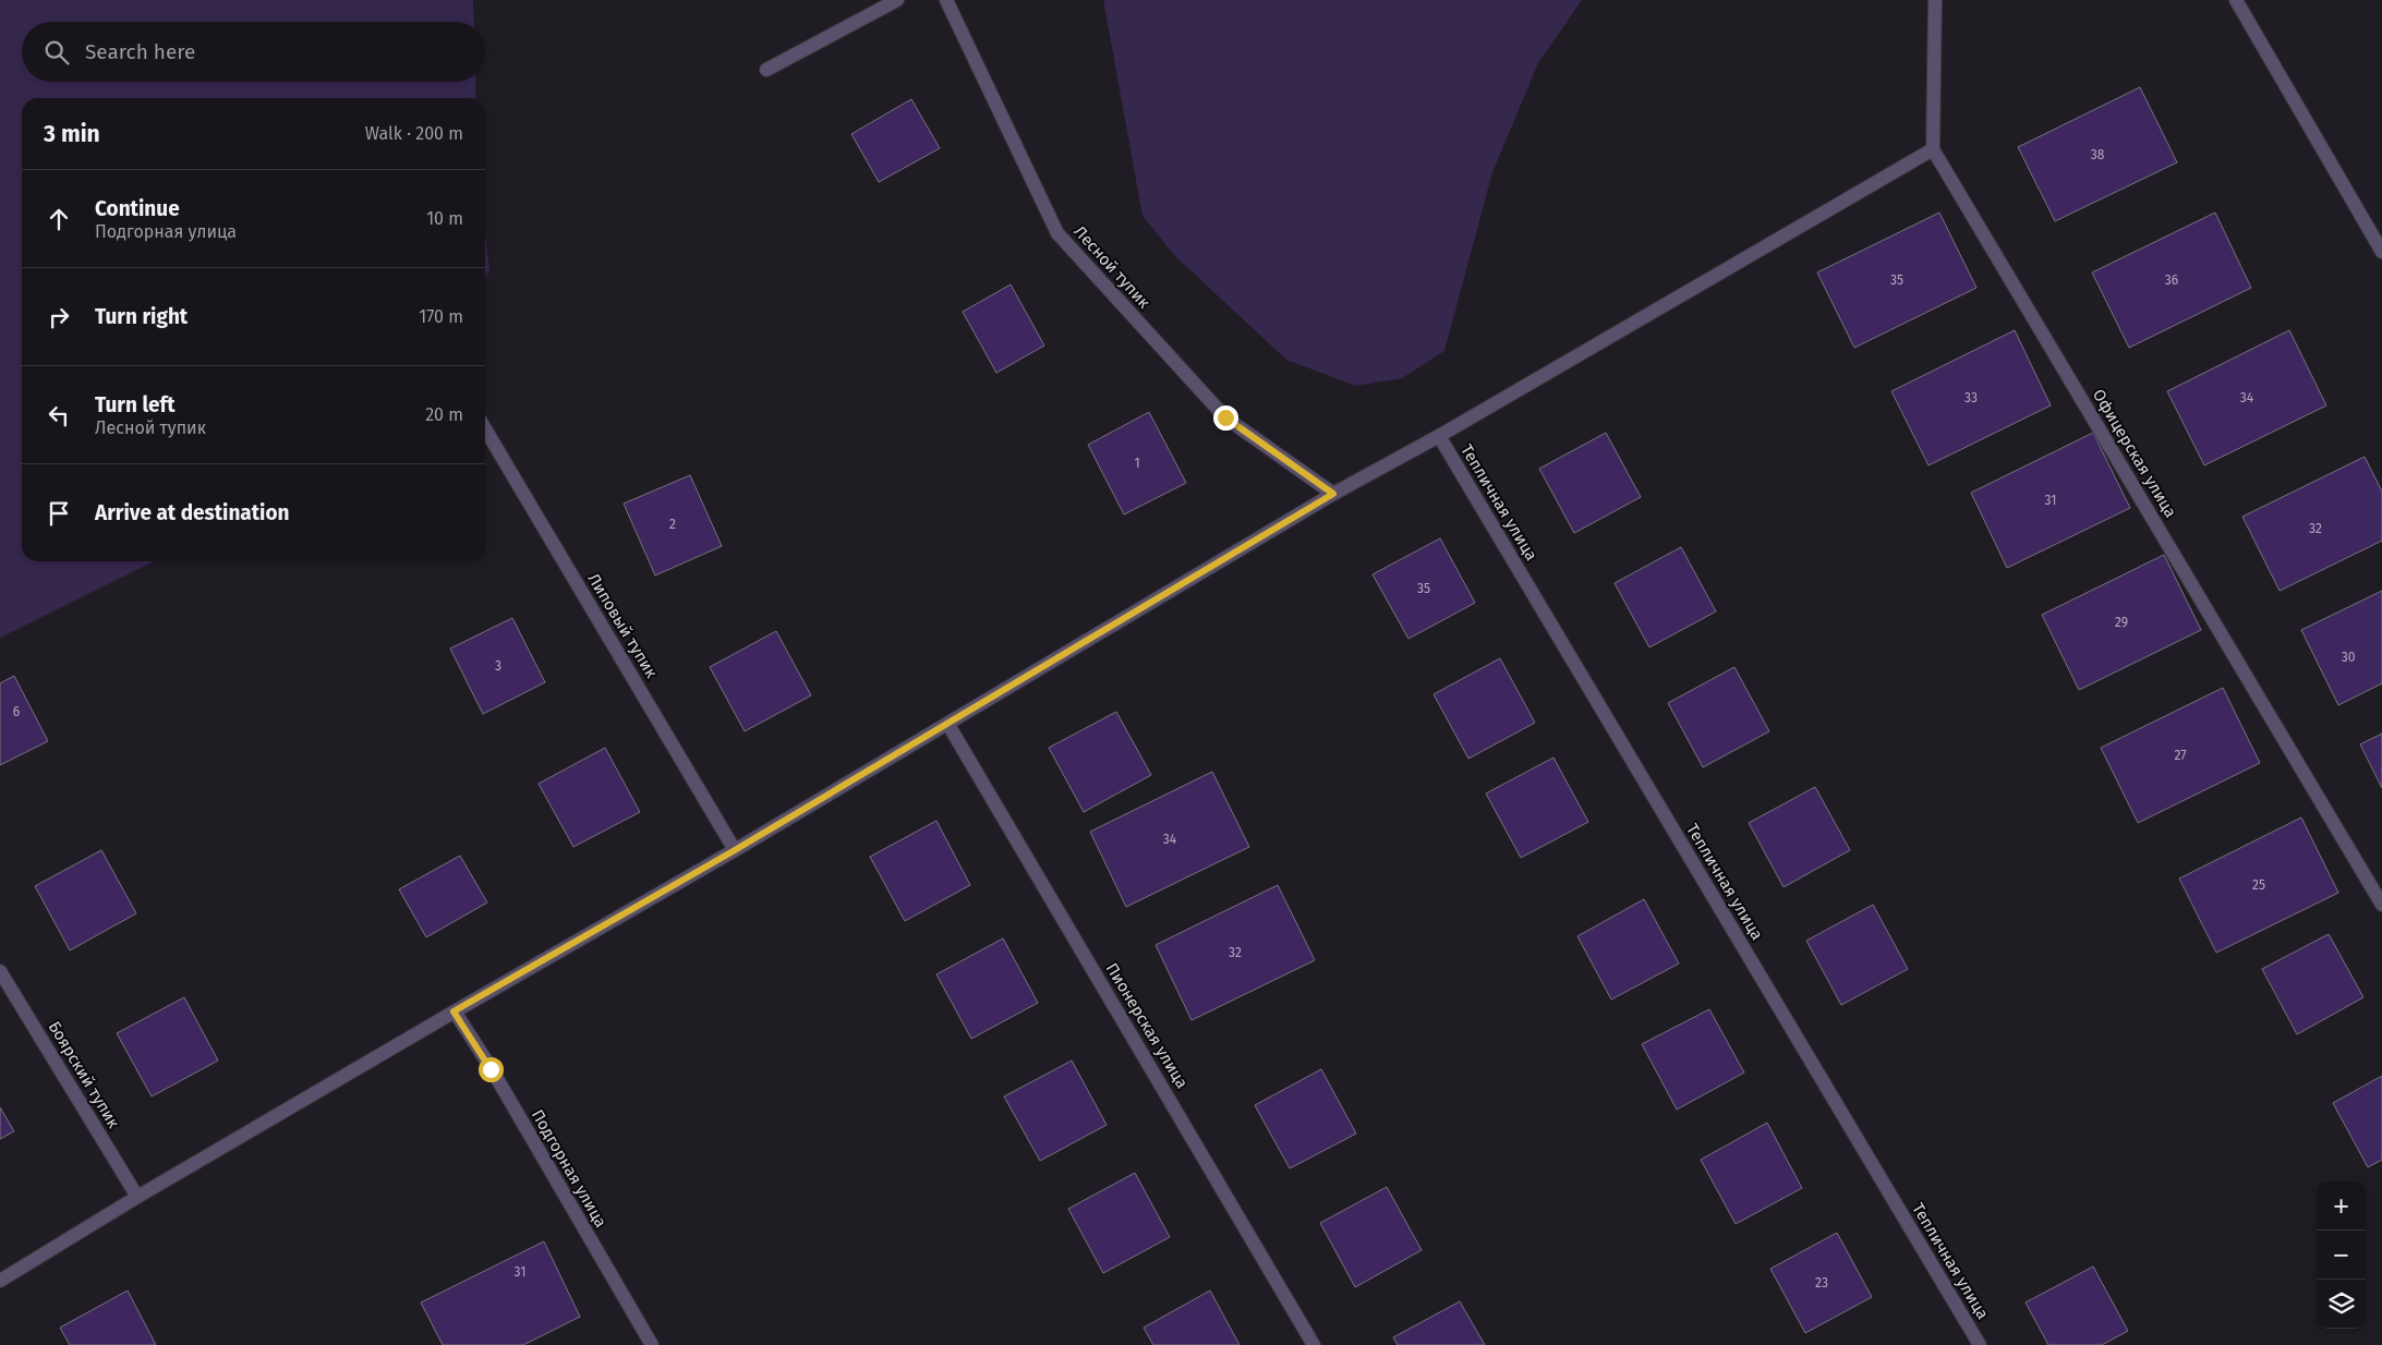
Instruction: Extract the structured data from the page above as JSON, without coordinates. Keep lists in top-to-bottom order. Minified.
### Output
{"streets":{"street":["Лесной тупик","Офицерская улица","Тепличная улица","Липовый тупик","Пионерская улица","Боярский тупик","Подгорная улица"]},"house_numbers":["38","35","36","33","34","1","31","2","32","35","29","30","3","6","27","34","25","32","31","23"],"page":{"search":"Search here","heading":["3 min","Walk · 200 m"],"list":[["Continue","Подгорная улица","10 m"],["Turn right","170 m"],["Turn left","Лесной тупик","20 m"],"Arrive at destination"],"map_buttons":["+","−"]}}
